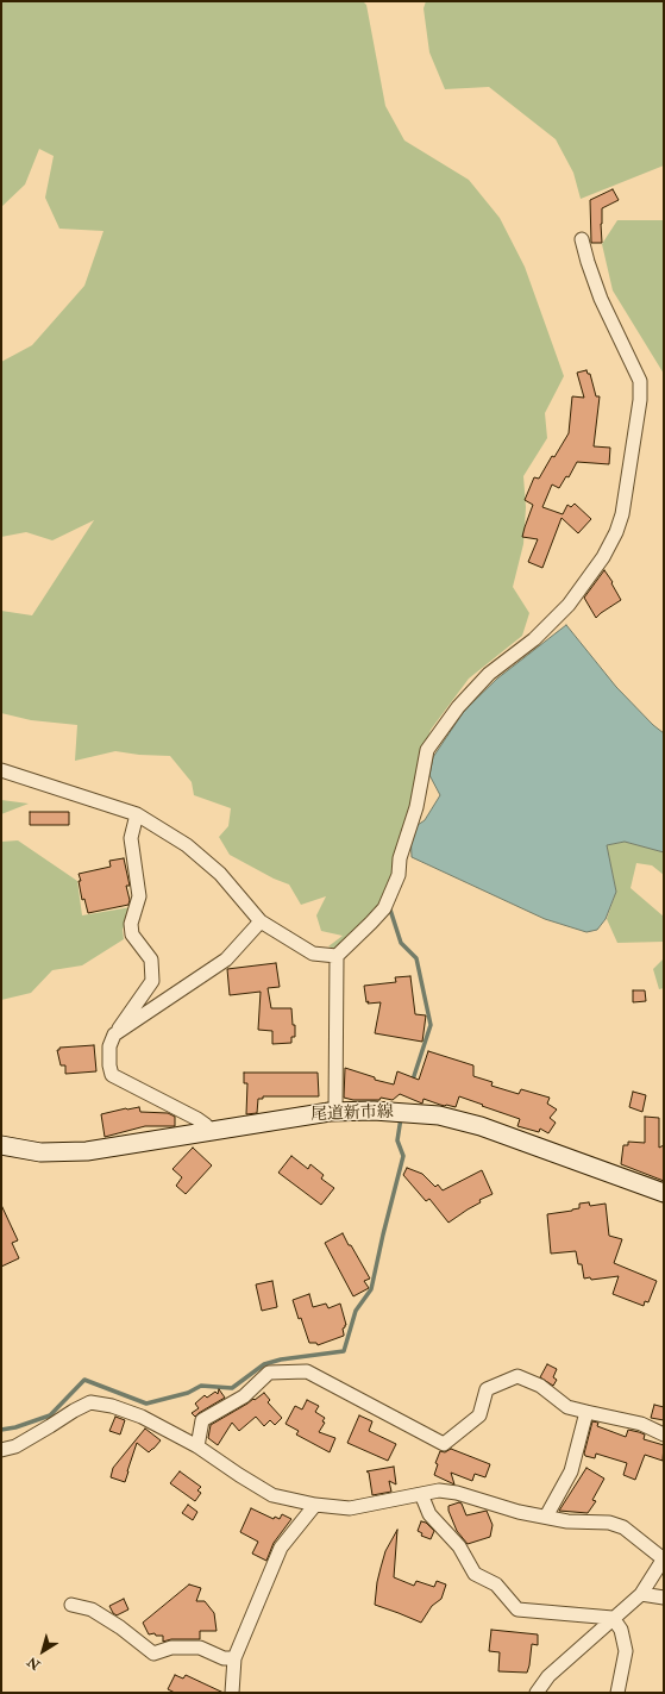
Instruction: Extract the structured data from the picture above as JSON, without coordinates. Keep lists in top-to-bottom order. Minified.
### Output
{"streets":{"main road":["尾道新市線"]},"north":"bottom left"}
